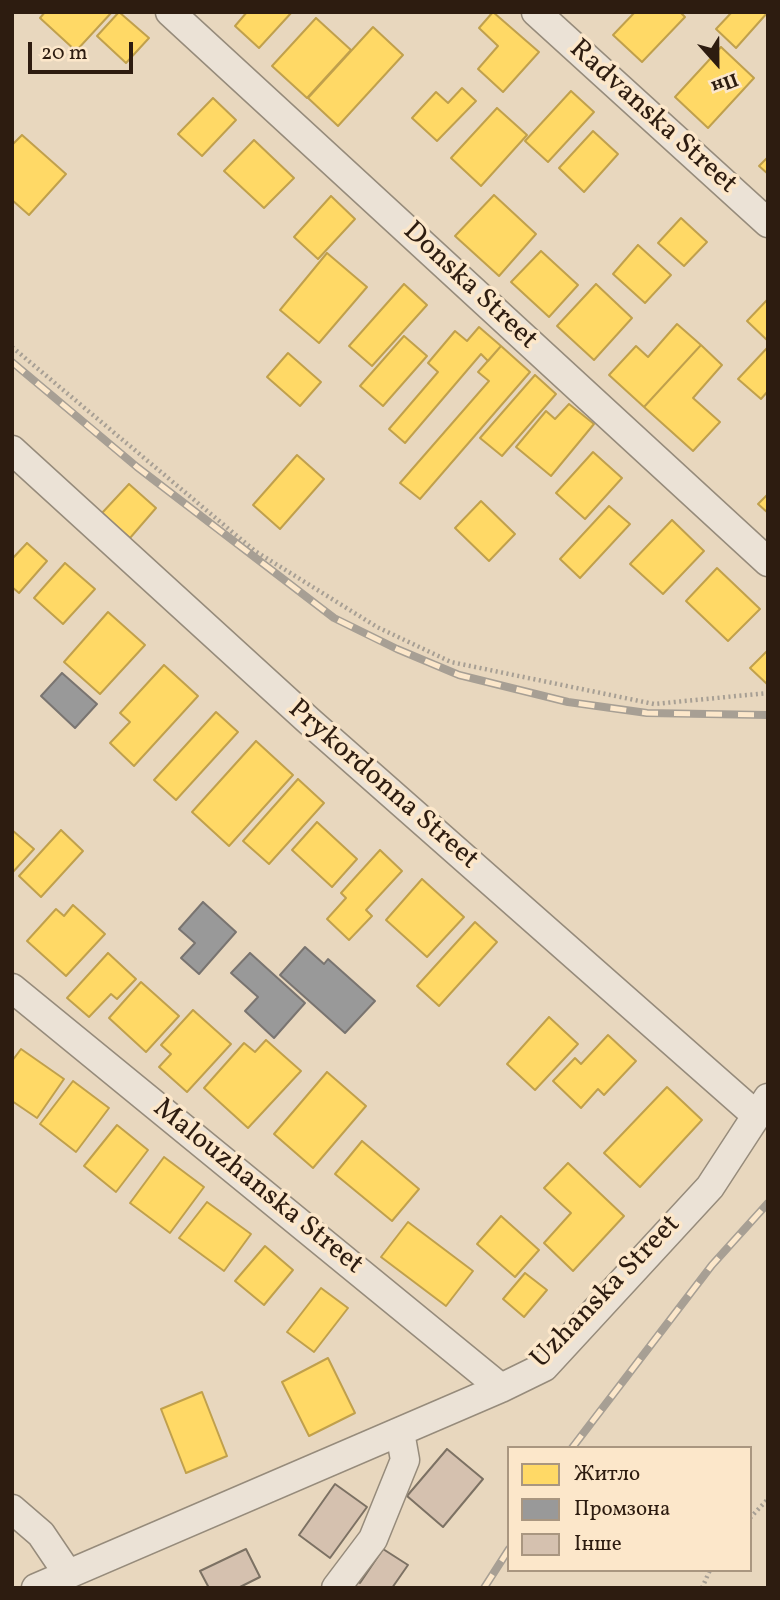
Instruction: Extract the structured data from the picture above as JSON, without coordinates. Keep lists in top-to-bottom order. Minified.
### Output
{"streets":{"street":["Radvanska Street","Donska Street","Prykordonna Street","Malouzhanska Street","Uzhanska Street"]},"crossings":[["Prykordonna Street","Uzhanska Street"],["Malouzhanska Street","Uzhanska Street"]],"legend":["Житло","Промзона","Інше"],"scale_bar":"20 m","north":"bottom"}
